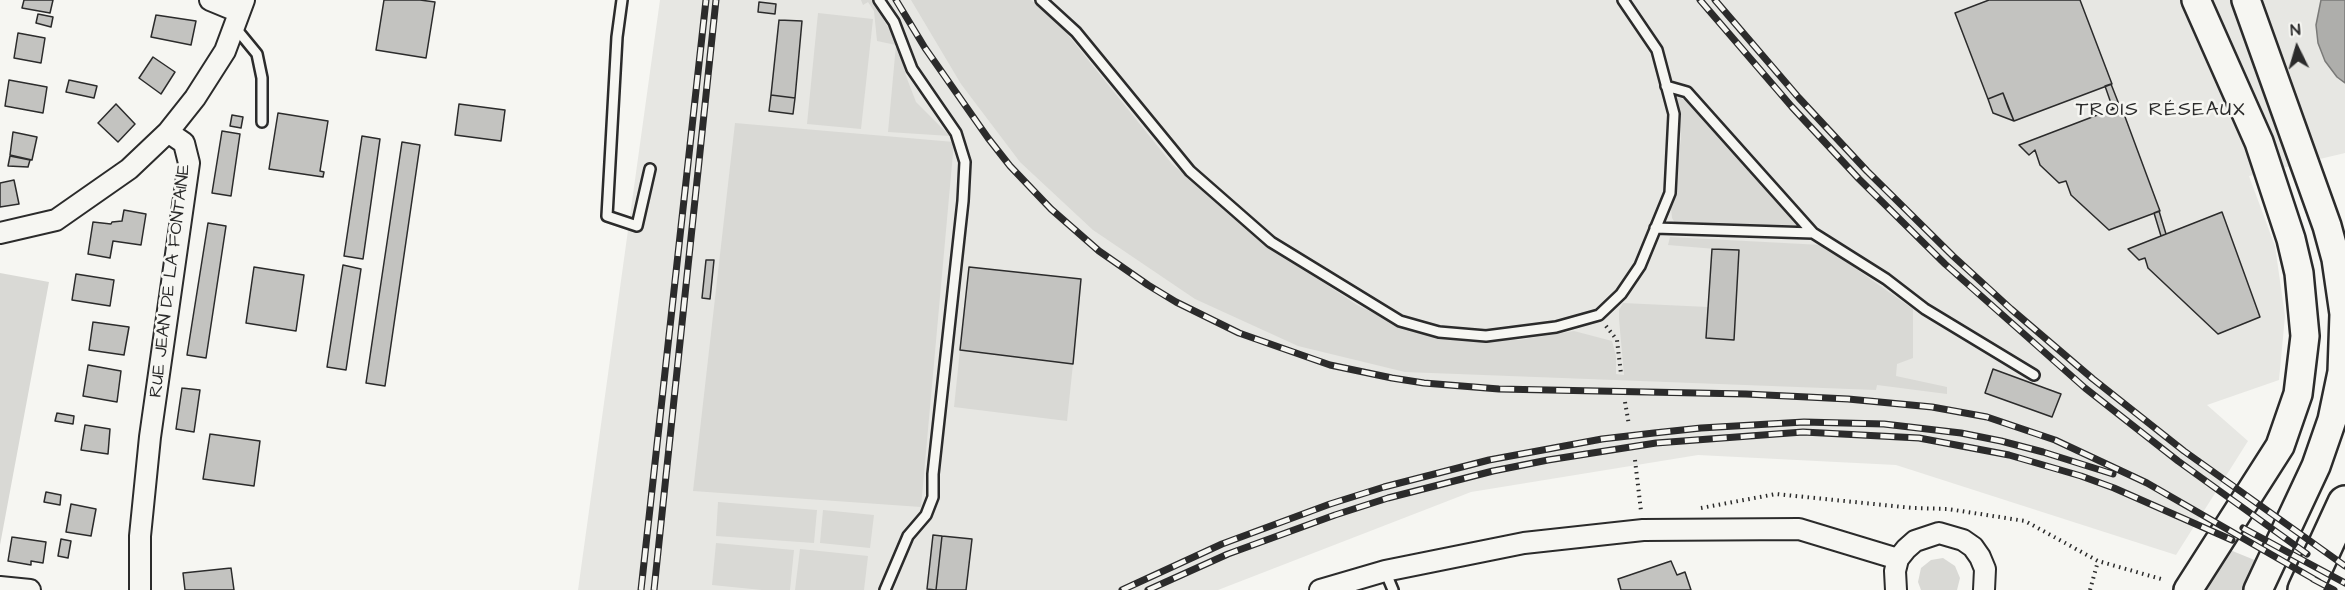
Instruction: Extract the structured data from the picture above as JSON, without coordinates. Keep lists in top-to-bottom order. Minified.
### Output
{"streets":{"street":["RUE JEAN DE LA FONTAINE"]},"districts":["TROIS RÉSEAUX"],"north":"top"}
